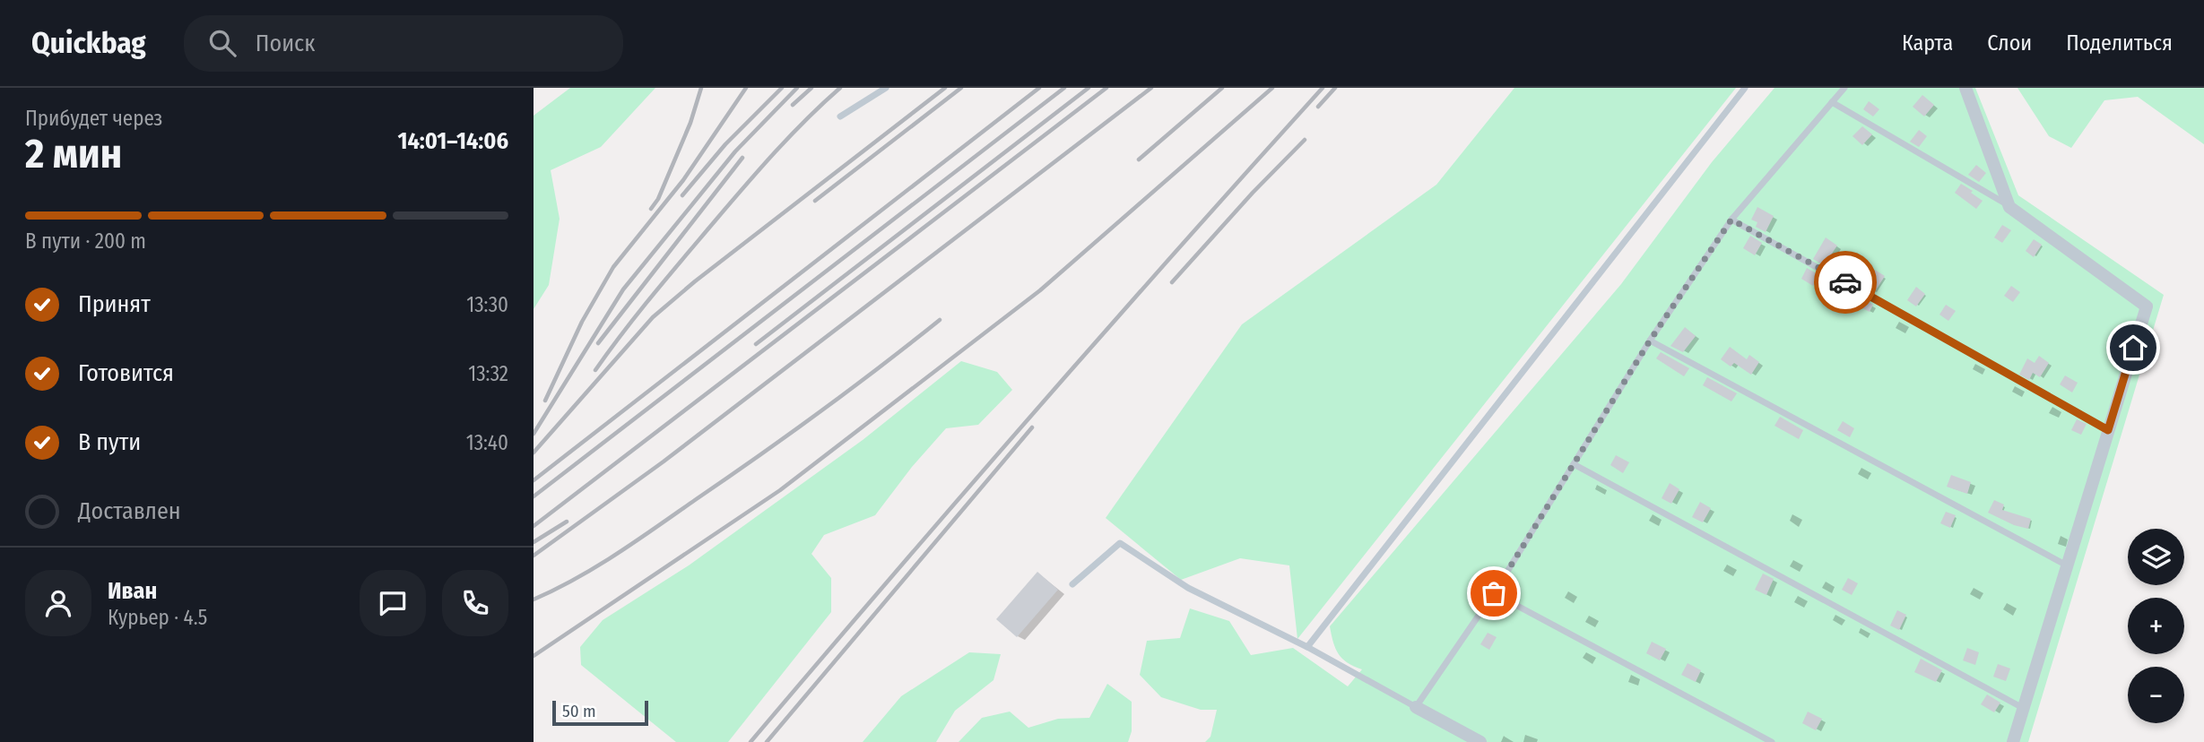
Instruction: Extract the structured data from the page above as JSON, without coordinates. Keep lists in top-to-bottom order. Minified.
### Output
{"scale_bar":"50 m","page":{"header":"Quickbag","search":"Поиск","nav":["Карта","Слои","Поделиться"],"heading":["2 мин","Прибудет через","14:01–14:06"],"panel":["Иван","Курьер · 4.5"],"bar":"В пути · 200 m","list":[["Принят","13:30"],["Готовится","13:32"],["В пути","13:40"],"Доставлен"],"map_buttons":["+","−"],"scale":"50 m"}}
